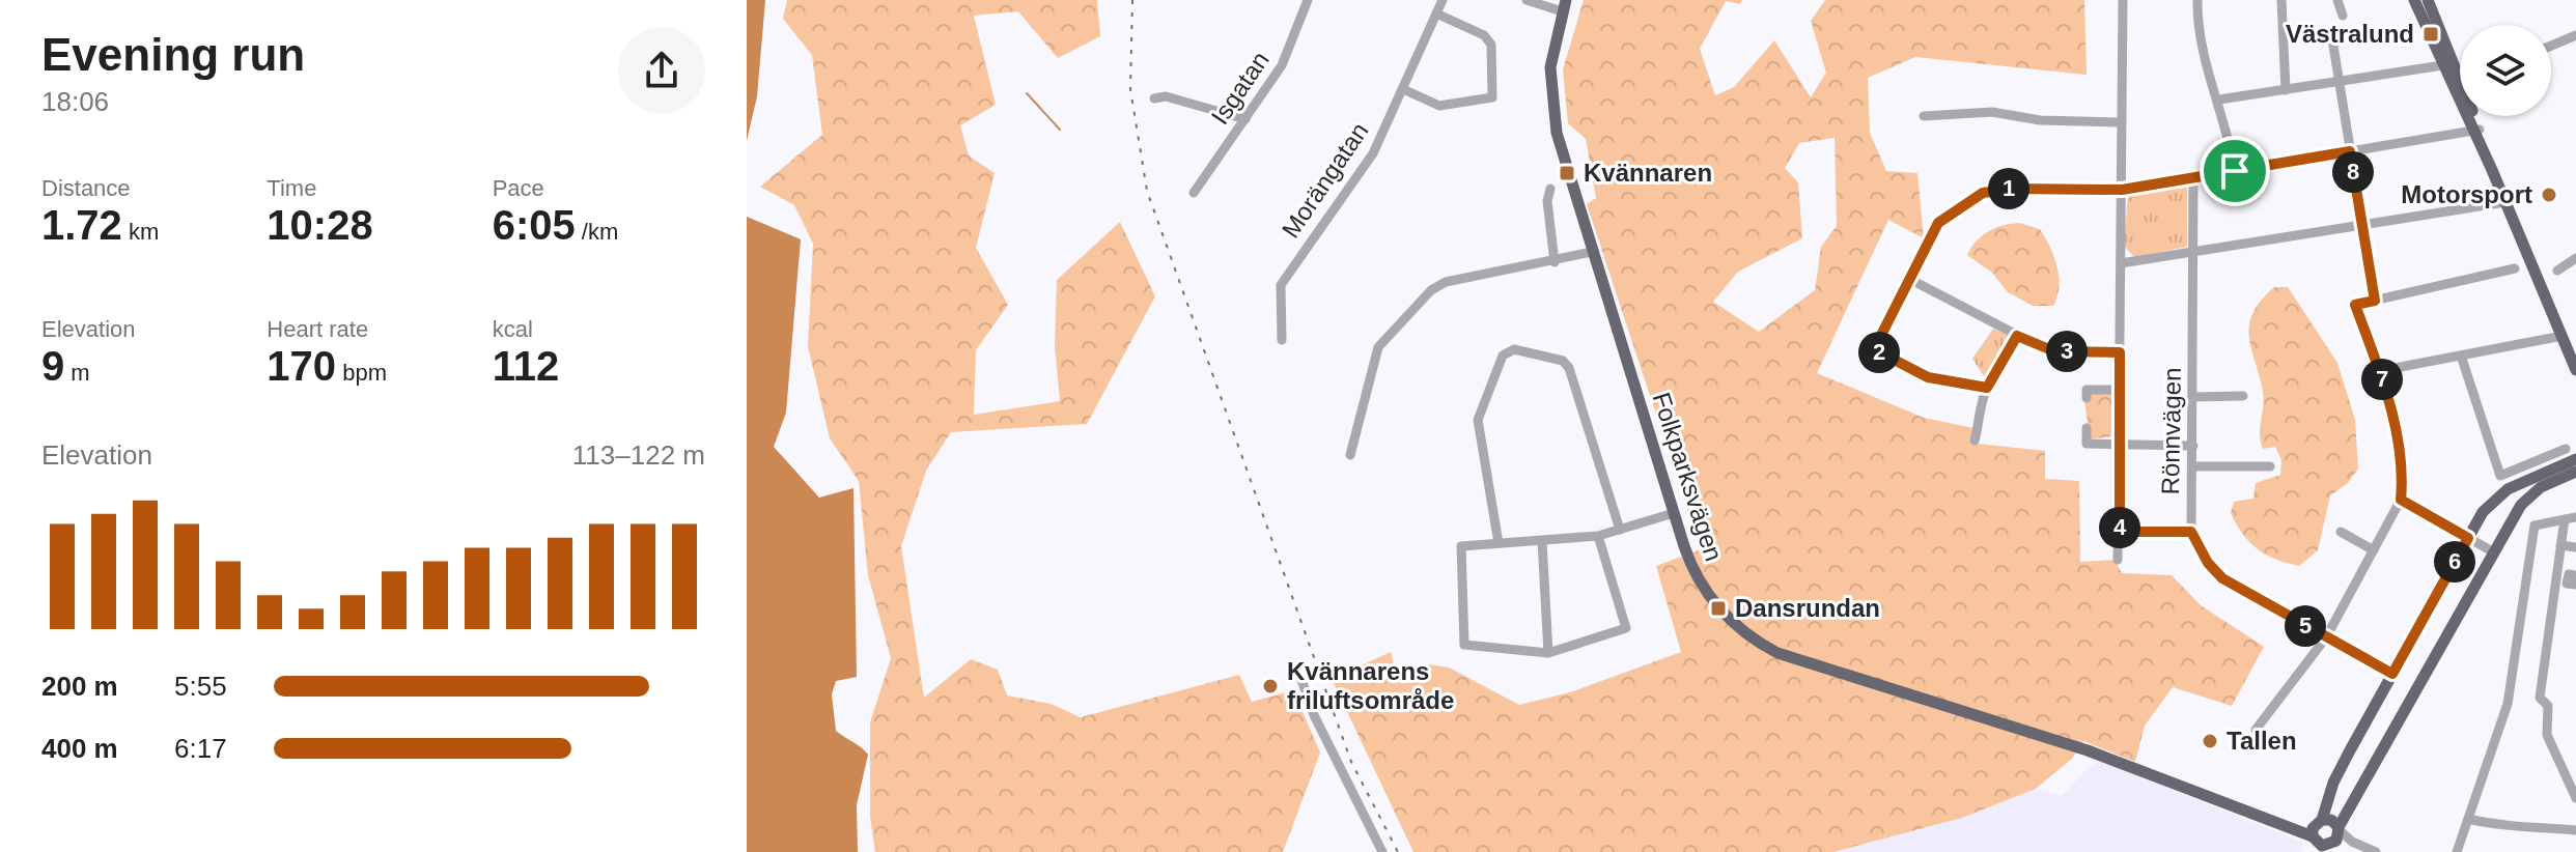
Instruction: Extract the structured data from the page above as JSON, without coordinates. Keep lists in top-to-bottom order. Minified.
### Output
{"streets":{"main road":["Folkparksvägen"],"street":["Isgatan","Morängatan","Rönnvägen"]},"places":{"transit":["Västralund","Kvännaren","Dansrundan"],"other":["Motorsport","Kvännarens friluftsområde","Tallen"]},"page":{"heading":["Evening run","18:06"],"stats":[["Distance","1.72 km"],["Time","10:28"],["Pace","6:05 /km"],["Elevation","9 m"],["Heart rate","170 bpm"],["kcal","112"]],"pins":["8","1","3","2","7","4","6","5"],"chart":["Elevation","113–122 m"],"list":[{"name":"200 m","note":"5:55"},{"name":"400 m","note":"6:17"}]}}
